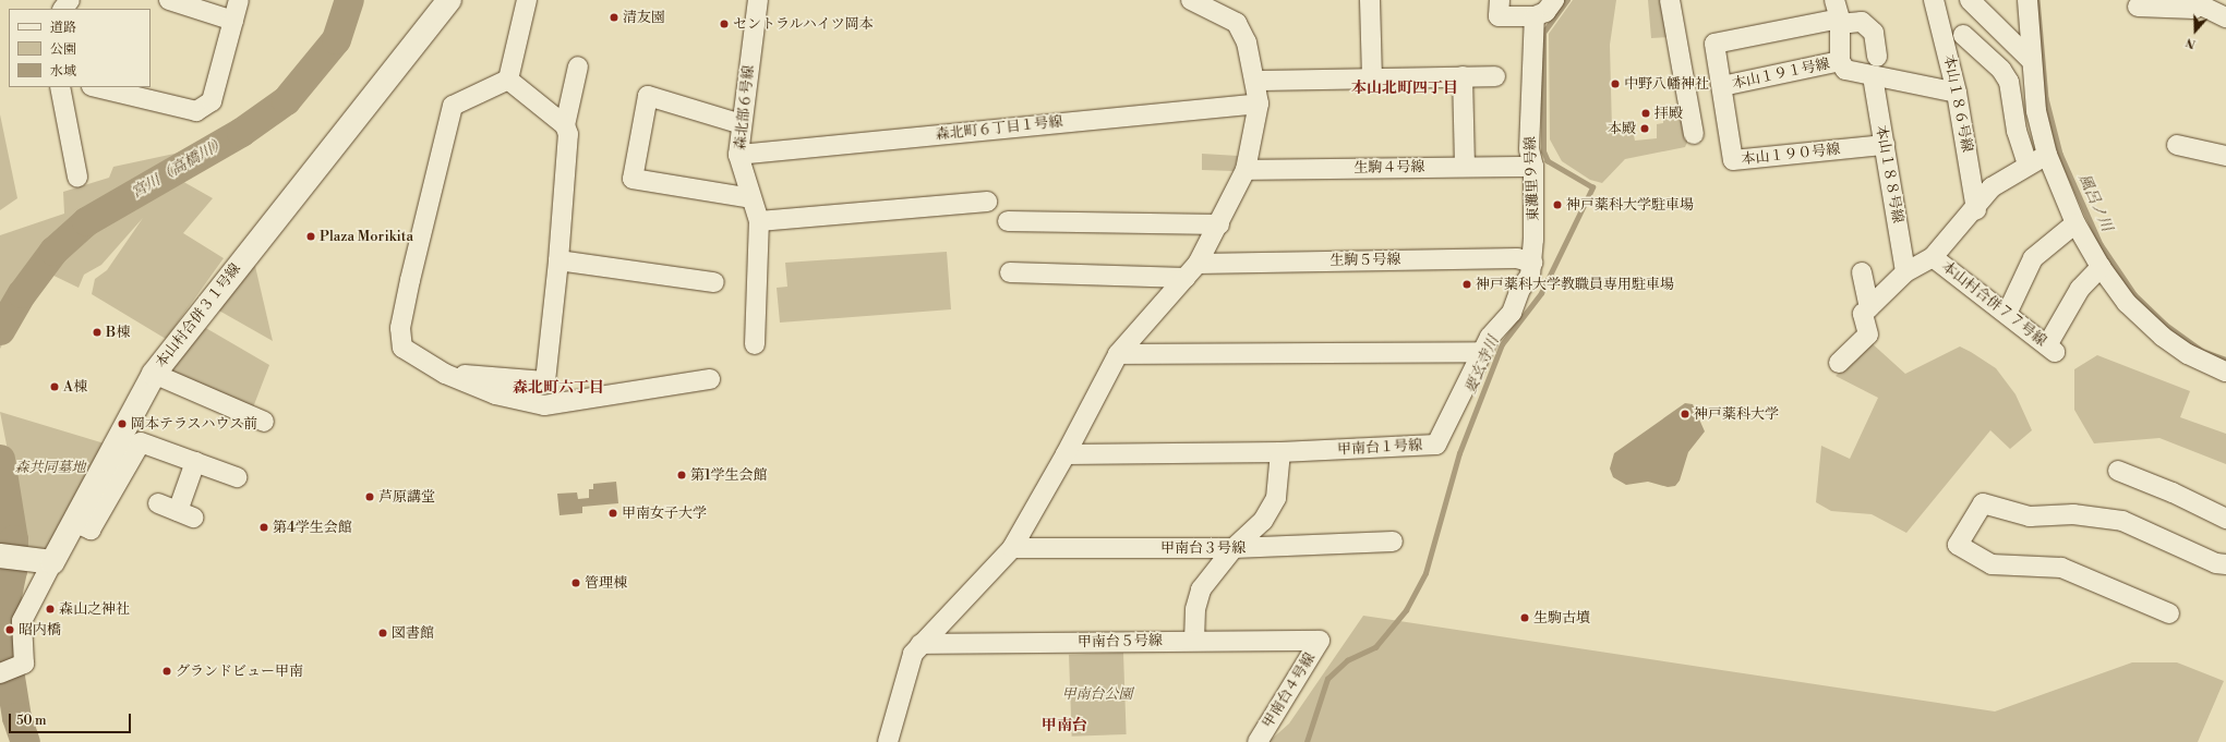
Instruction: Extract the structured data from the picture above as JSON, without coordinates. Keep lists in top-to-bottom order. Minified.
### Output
{"streets":{"street":["本山１９１号線","本山１８６号線","森北部６号線","森北町６丁目１号線","本山１９０号線","生駒４号線","本山１８８号線","東灘里９号線","生駒５号線","本山村合併７７号線","本山村合併３１号線","甲南台１号線","甲南台３号線","甲南台５号線","甲南台４号線"]},"crossings":[["本山１９１号線","本山１９０号線"],["森北部６号線","森北町６丁目１号線"],["本山１９０号線","本山１８８号線"],["生駒４号線","東灘里９号線"],["東灘里９号線","生駒５号線"],["東灘里９号線","甲南台１号線"],["甲南台５号線","甲南台４号線"]],"districts":["本山北町四丁目","森北町六丁目","甲南台"],"water":["宮川（高橋川）","風呂ノ川","要玄寺川"],"parks":["森共同墓地","甲南台公園"],"places":["清友園","セントラルハイツ岡本","中野八幡神社","拝殿","本殿","神戸薬科大学駐車場","Plaza Morikita","神戸薬科大学教職員専用駐車場","B棟","A棟","神戸薬科大学","岡本テラスハウス前","第1学生会館","芦原講堂","甲南女子大学","第4学生会館","管理棟","森山之神社","生駒古墳","昭内橋","図書館","グランドビュー甲南"],"legend":["道路","公園","水域"],"scale_bar":"50 m","north":"bottom"}
